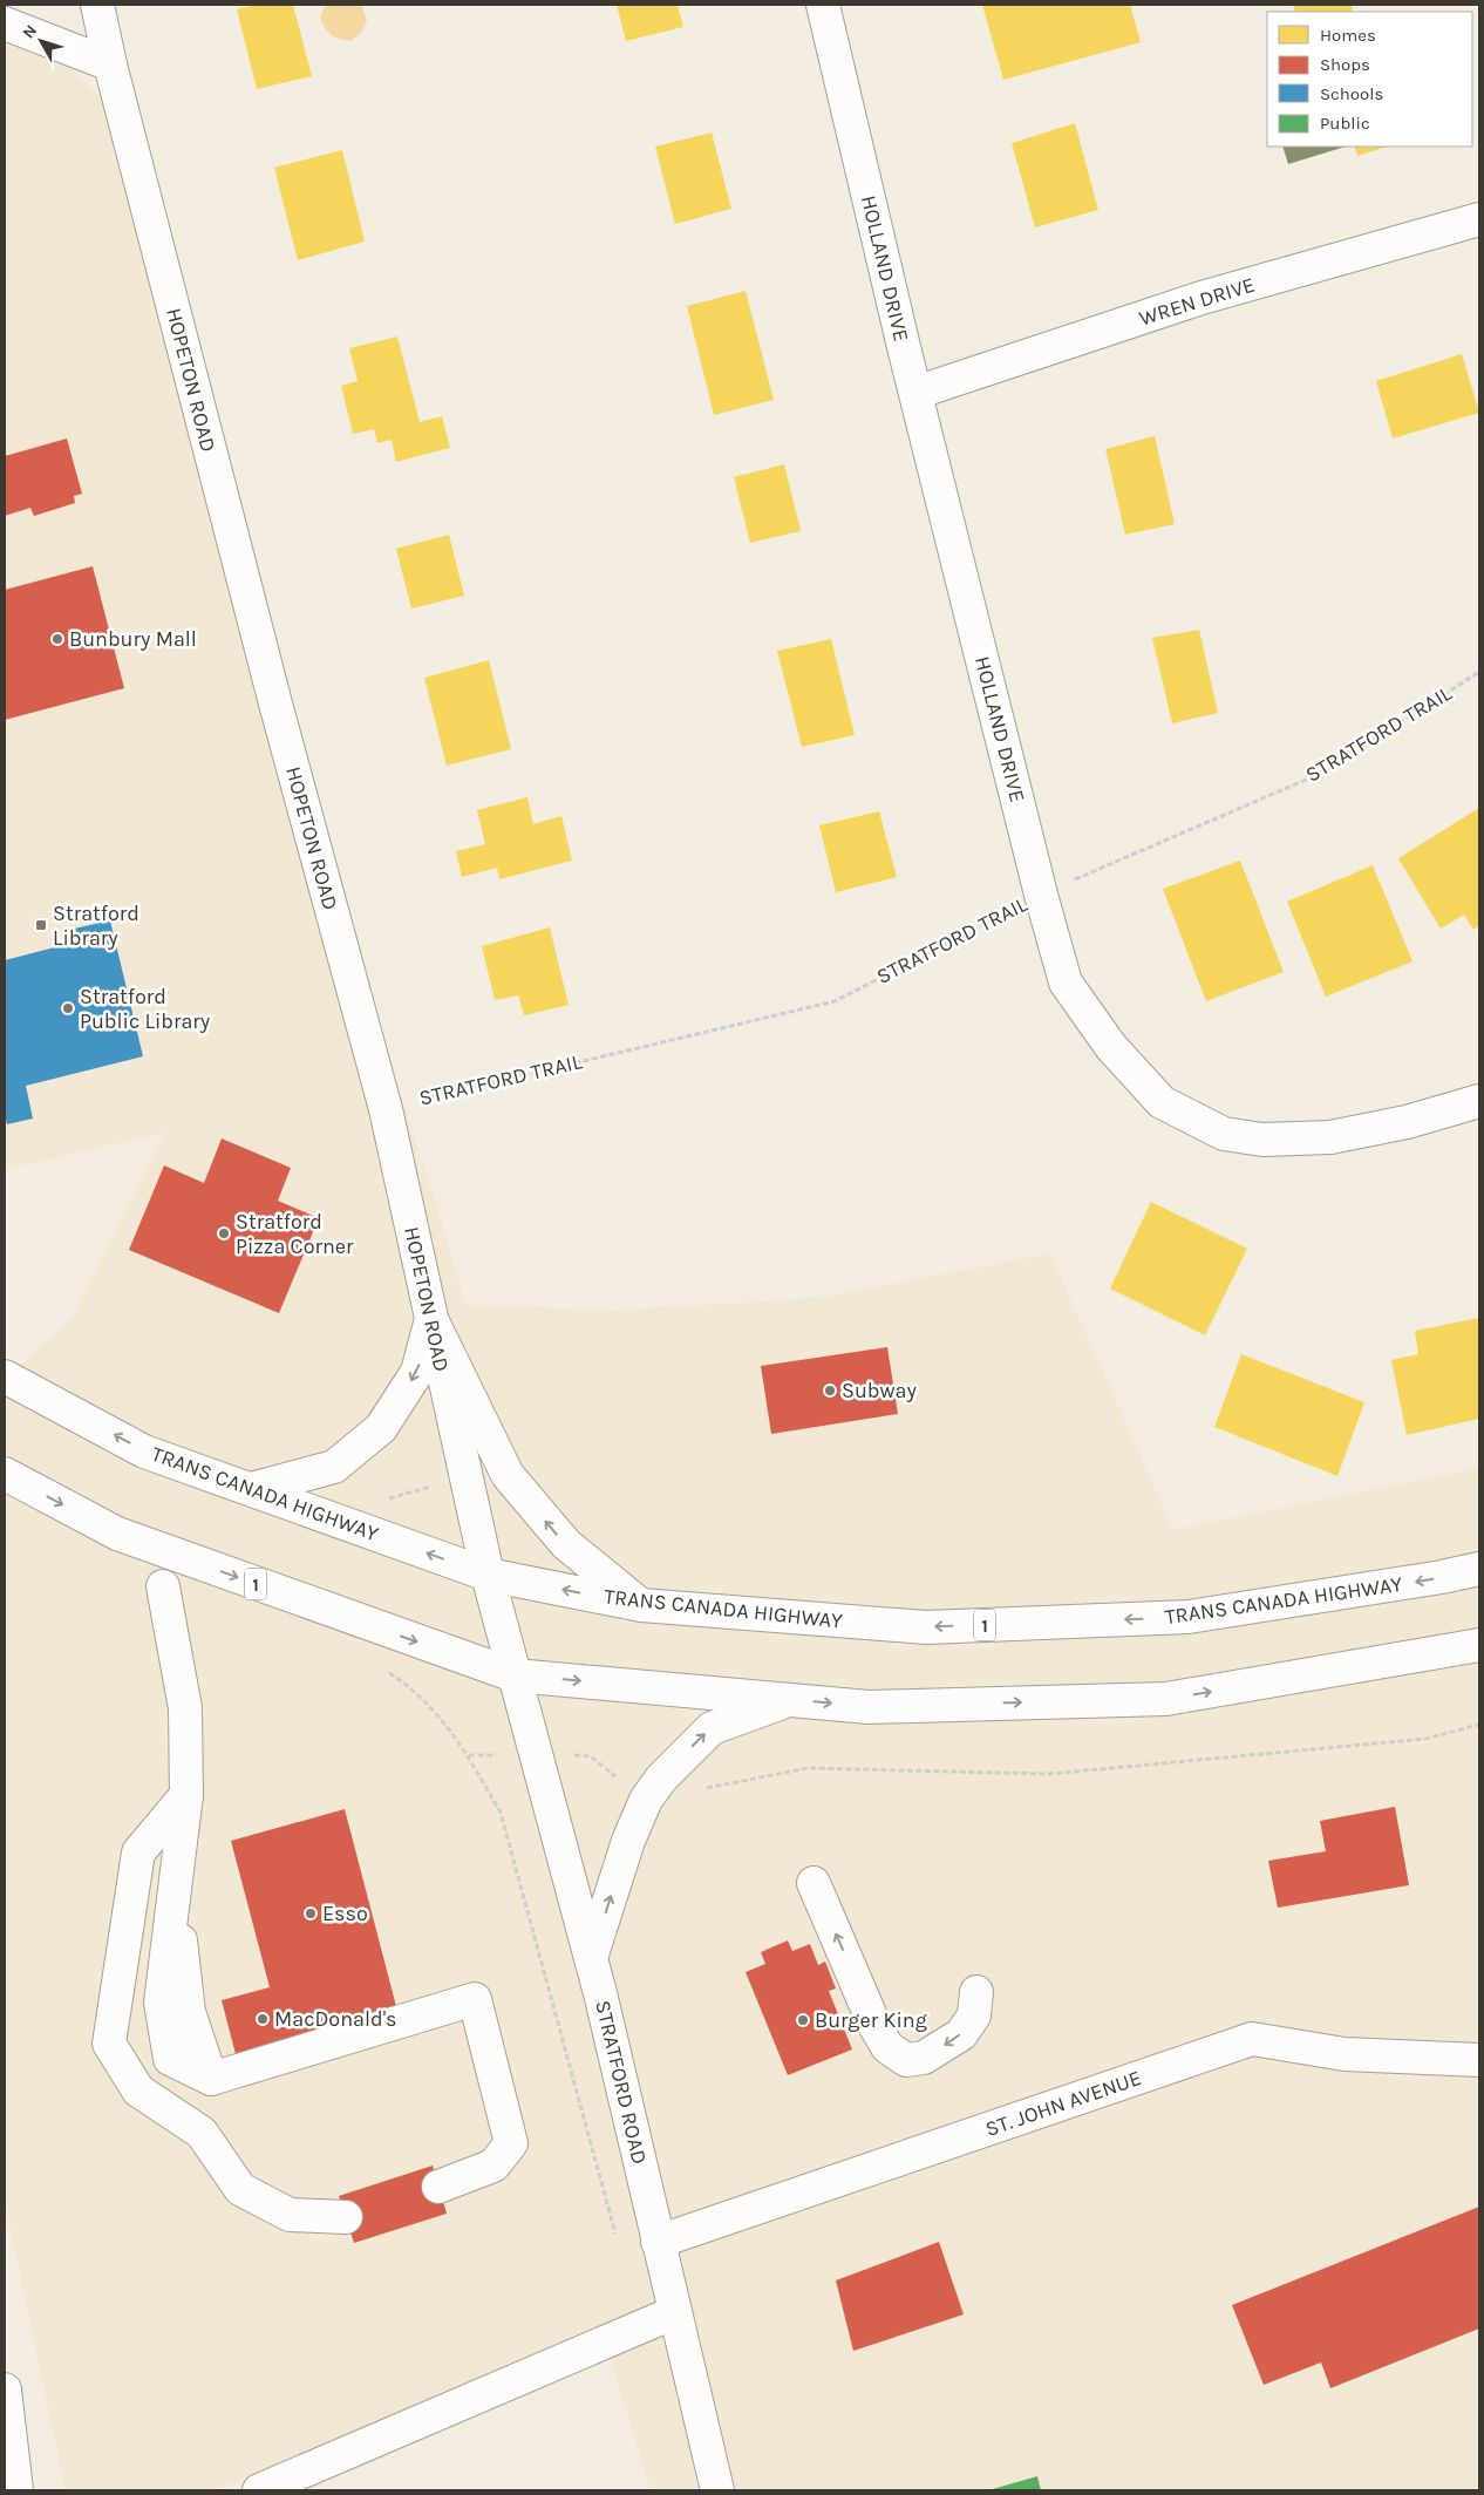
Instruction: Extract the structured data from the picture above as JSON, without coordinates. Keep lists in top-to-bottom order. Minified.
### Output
{"streets":{"main road":["HOLLAND DRIVE","WREN DRIVE","HOPETON ROAD","TRANS CANADA HIGHWAY","1","STRATFORD ROAD","ST. JOHN AVENUE"],"path":["STRATFORD TRAIL"]},"crossings":[["HOLLAND DRIVE","WREN DRIVE"],["HOLLAND DRIVE","STRATFORD TRAIL"],["HOPETON ROAD","STRATFORD TRAIL"],["HOPETON ROAD","TRANS CANADA HIGHWAY"],["HOPETON ROAD","1"],["HOPETON ROAD","STRATFORD ROAD"],["1","STRATFORD ROAD"],["STRATFORD ROAD","ST. JOHN AVENUE"]],"places":{"other":["Bunbury Mall","Stratford Public Library","Stratford Pizza Corner","Subway","Esso","MacDonald's","Burger King"],"transit":["Stratford Library"]},"legend":["Homes","Shops","Schools","Public"],"north":"top left"}
